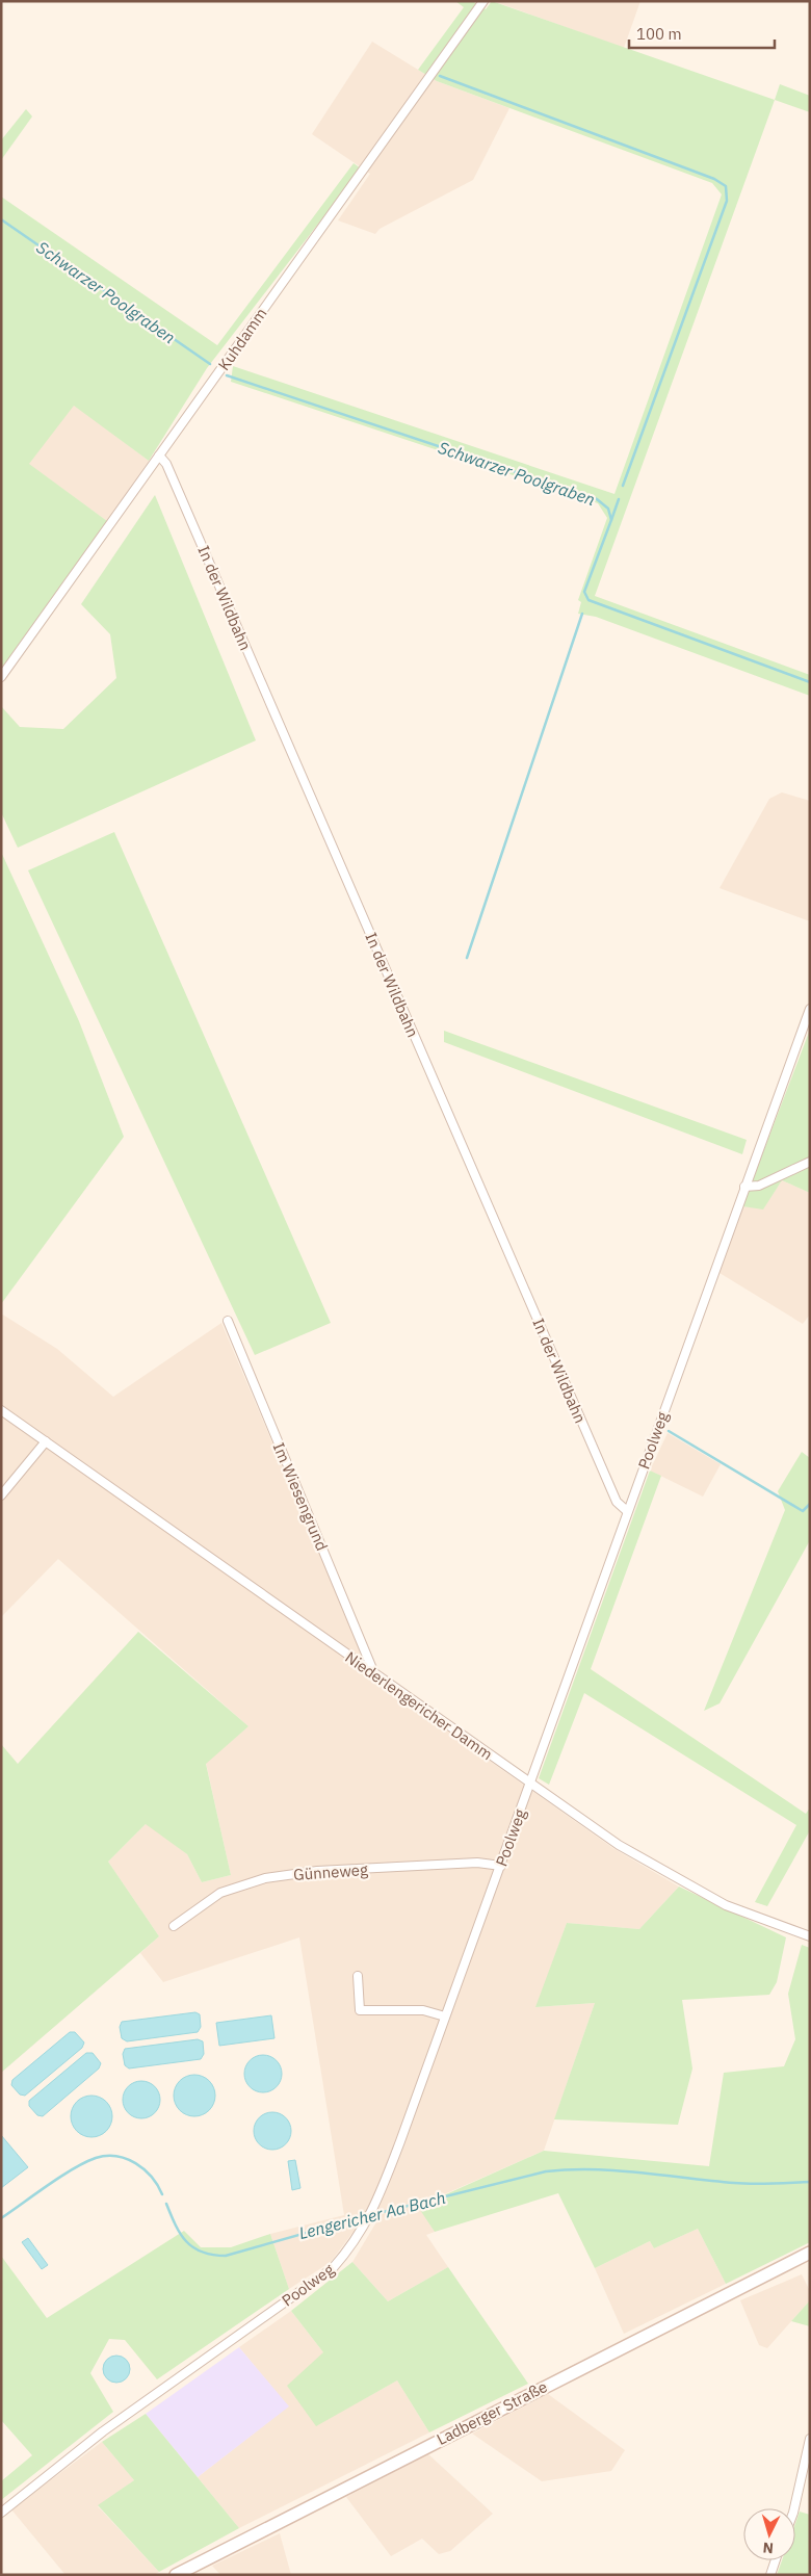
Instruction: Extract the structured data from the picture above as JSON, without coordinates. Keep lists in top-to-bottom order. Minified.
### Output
{"streets":{"main road":["Ladberger Straße"],"street":["Kuhdamm","In der Wildbahn","Poolweg","Im Wiesengrund","Niederlengericher Damm","Günneweg"]},"crossings":[["Kuhdamm","In der Wildbahn"],["In der Wildbahn","Poolweg"],["Poolweg","Niederlengericher Damm"],["Poolweg","Günneweg"],["Im Wiesengrund","Niederlengericher Damm"]],"water":["Schwarzer Poolgraben","Lengericher Aa Bach"],"scale_bar":"100 m","north":"bottom"}
